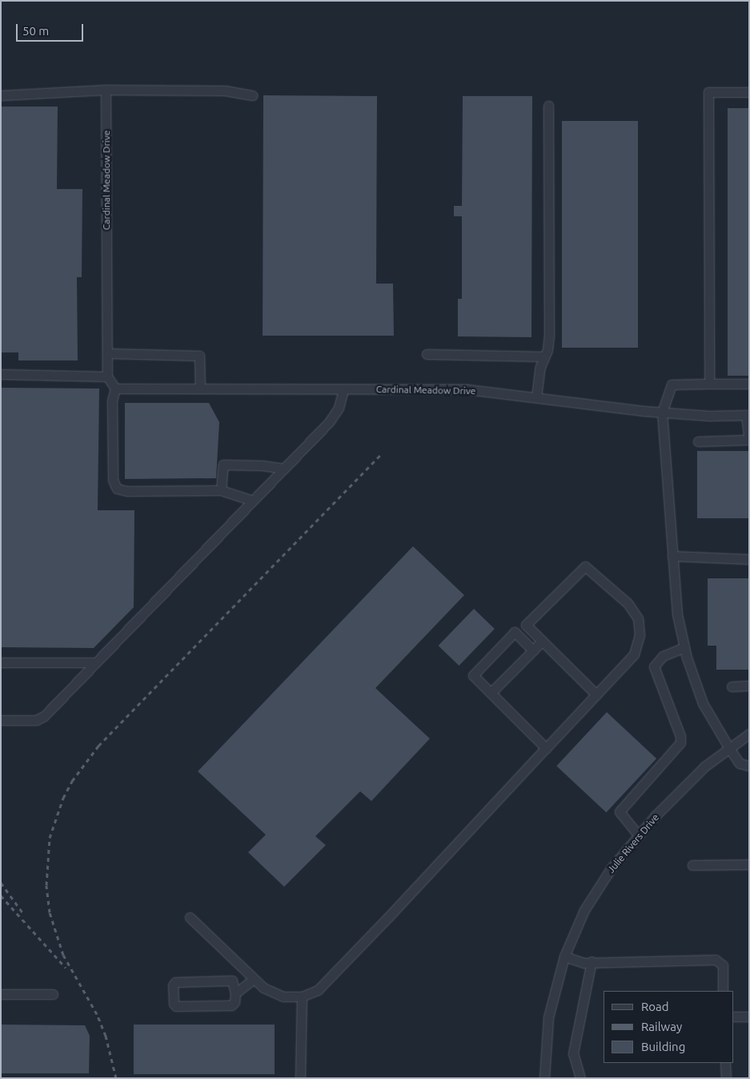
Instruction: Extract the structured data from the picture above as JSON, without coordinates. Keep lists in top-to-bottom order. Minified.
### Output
{"streets":{"street":["Cardinal Meadow Drive","Julie Rivers Drive"]},"legend":["Road","Railway","Building"],"scale_bar":"50 m"}
